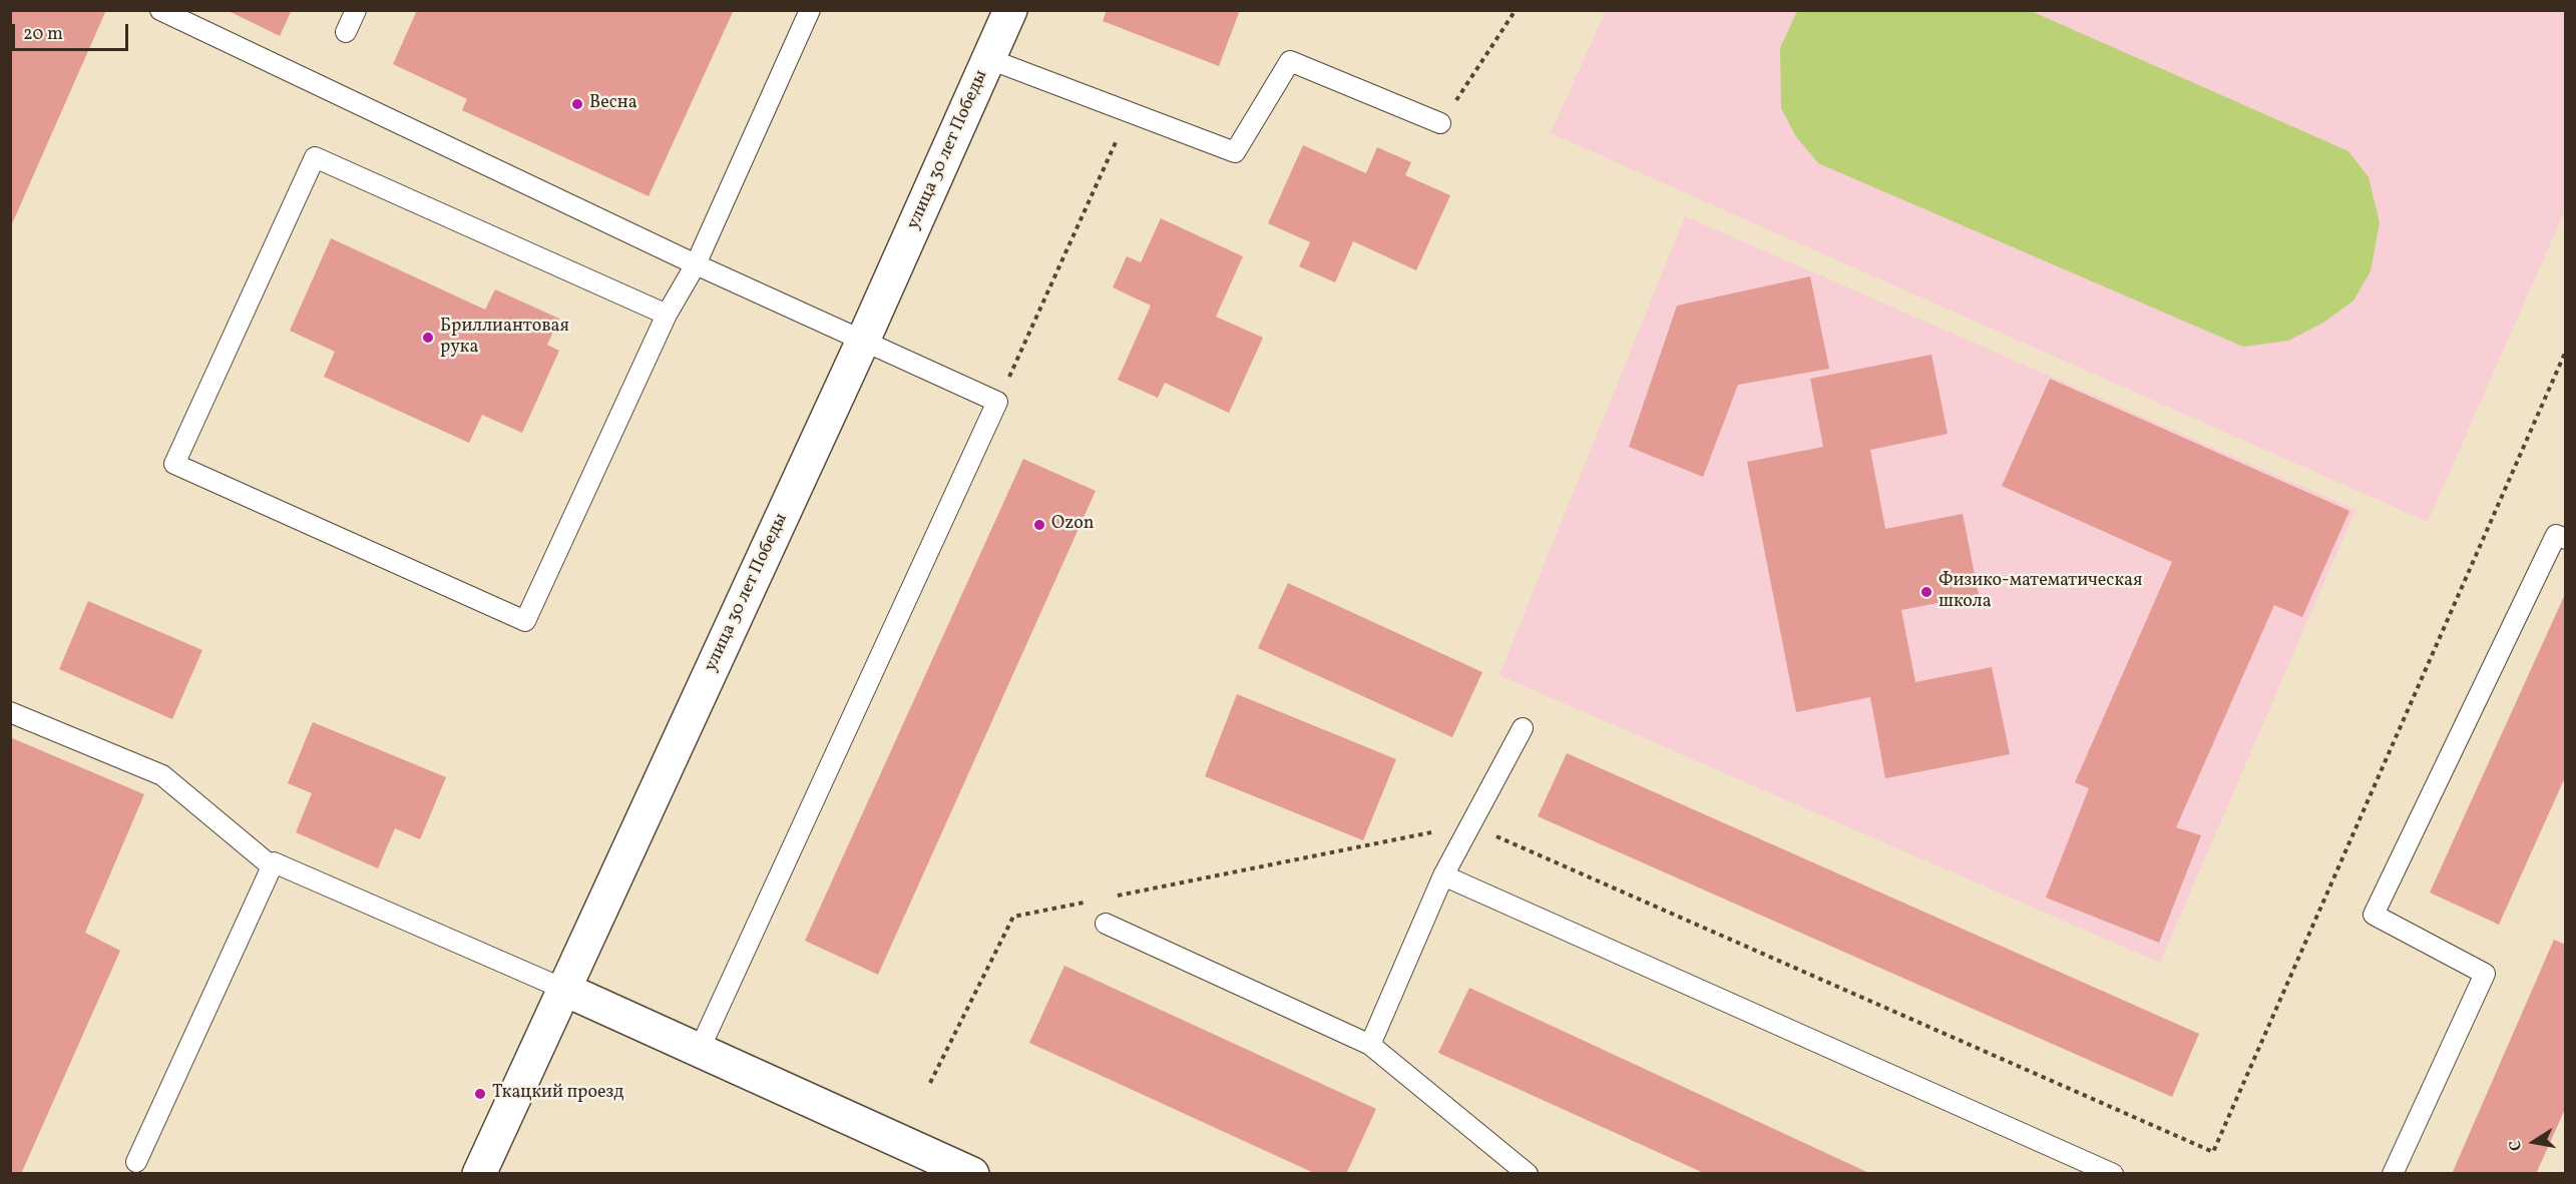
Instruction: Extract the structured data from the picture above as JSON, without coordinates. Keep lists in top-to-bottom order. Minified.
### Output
{"streets":{"street":["улица 30 лет Победы"]},"places":["Весна","Бриллиантовая рука","Ozon","Физико-математическая школа","Ткацкий проезд"],"scale_bar":"20 m","north":"left"}
